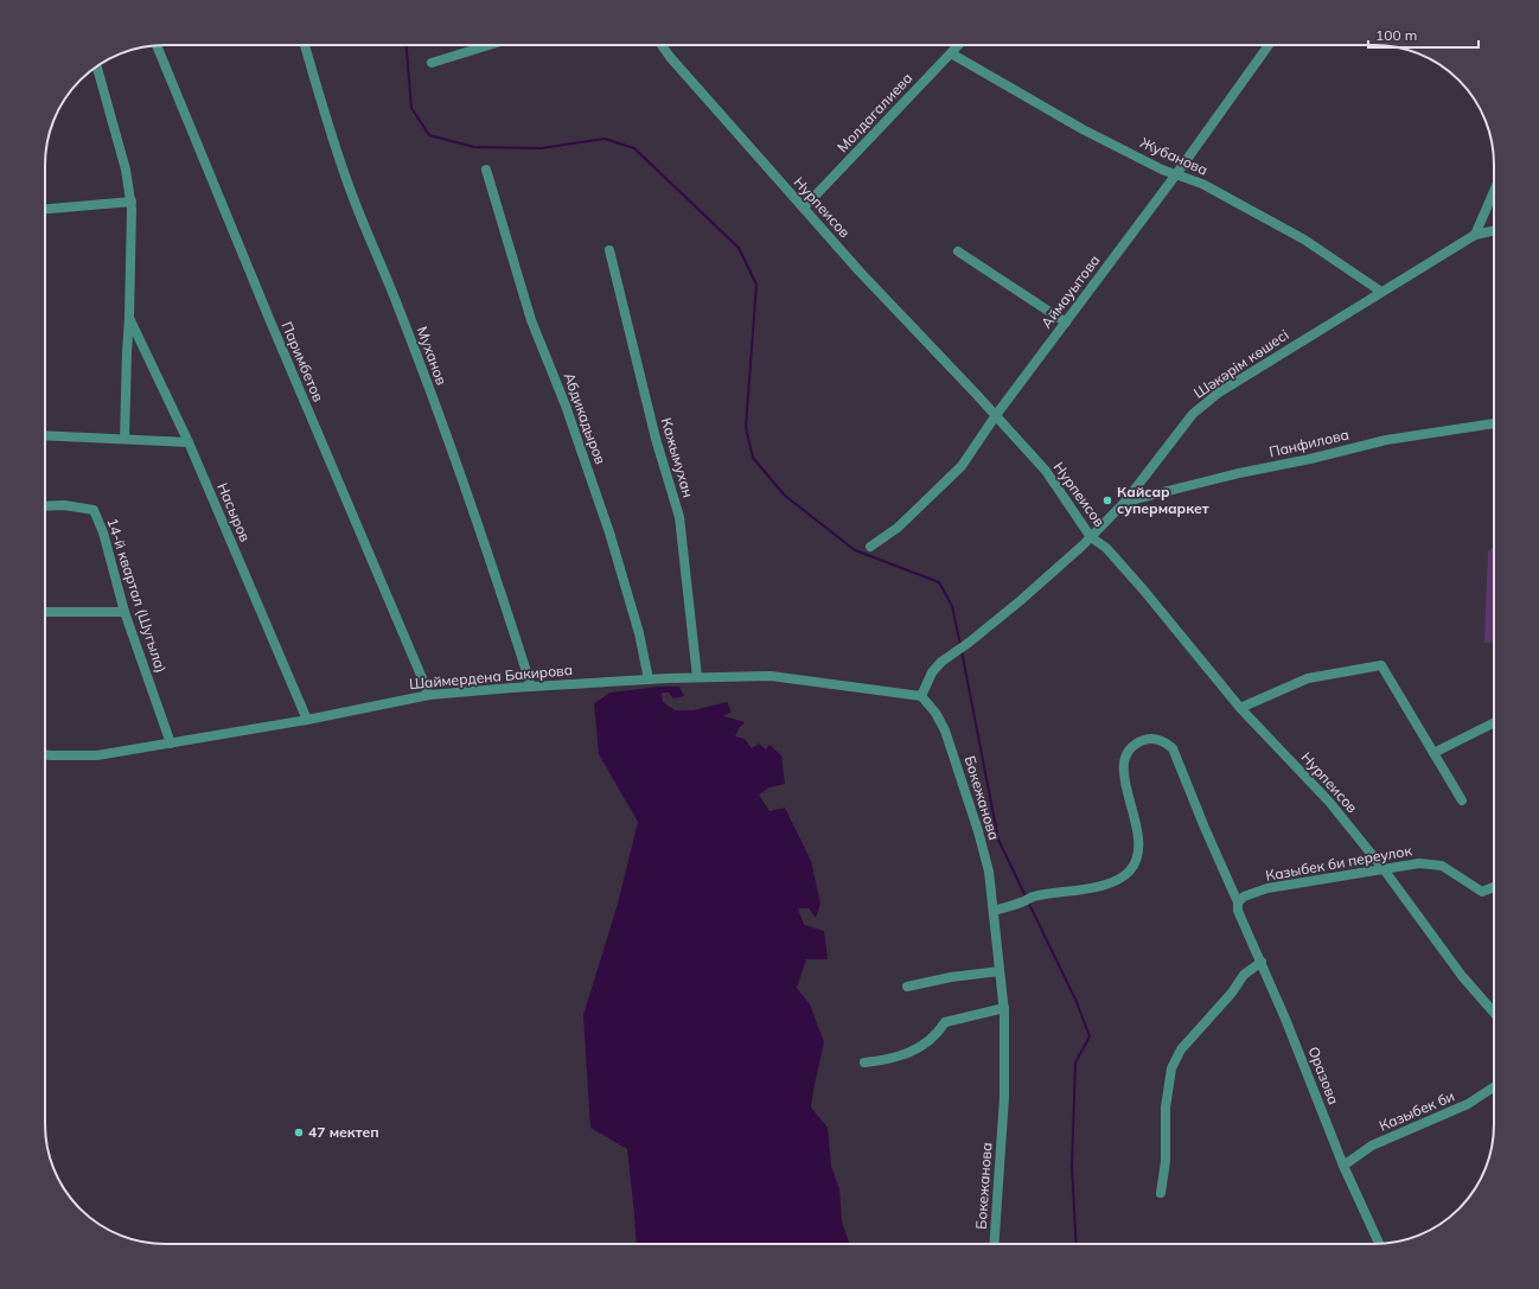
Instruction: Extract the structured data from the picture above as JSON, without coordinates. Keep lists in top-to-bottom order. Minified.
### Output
{"streets":{"street":["Молдагалиева","Жубанова","Нурпеисов","Аймауытова","Муханов","Паримбетов","Шәкәрім көшесі","Абдикадыров","Панфилова","Кажымухан","Насыров","14-й квартал (Шугыла)","Шаймердена Бакирова","Бокежанова","Казыбек би переулок","Оразова","Казыбек би"]},"crossings":[["Молдагалиева","Жубанова"],["Молдагалиева","Нурпеисов"],["Жубанова","Аймауытова"],["Жубанова","Шәкәрім көшесі"],["Нурпеисов","Аймауытова"],["Нурпеисов","Шәкәрім көшесі"],["Нурпеисов","Казыбек би переулок"],["Муханов","Шаймердена Бакирова"],["Паримбетов","Шаймердена Бакирова"],["Шәкәрім көшесі","Панфилова"],["Шәкәрім көшесі","Шаймердена Бакирова"],["Шәкәрім көшесі","Бокежанова"],["Абдикадыров","Шаймердена Бакирова"],["Кажымухан","Шаймердена Бакирова"],["Насыров","Шаймердена Бакирова"],["14-й квартал (Шугыла)","Шаймердена Бакирова"],["Шаймердена Бакирова","Бокежанова"],["Бокежанова","Оразова"],["Казыбек би переулок","Оразова"],["Оразова","Казыбек би"]],"places":["Кайсар супермаркет","47 мектеп"],"scale_bar":"100 m"}
